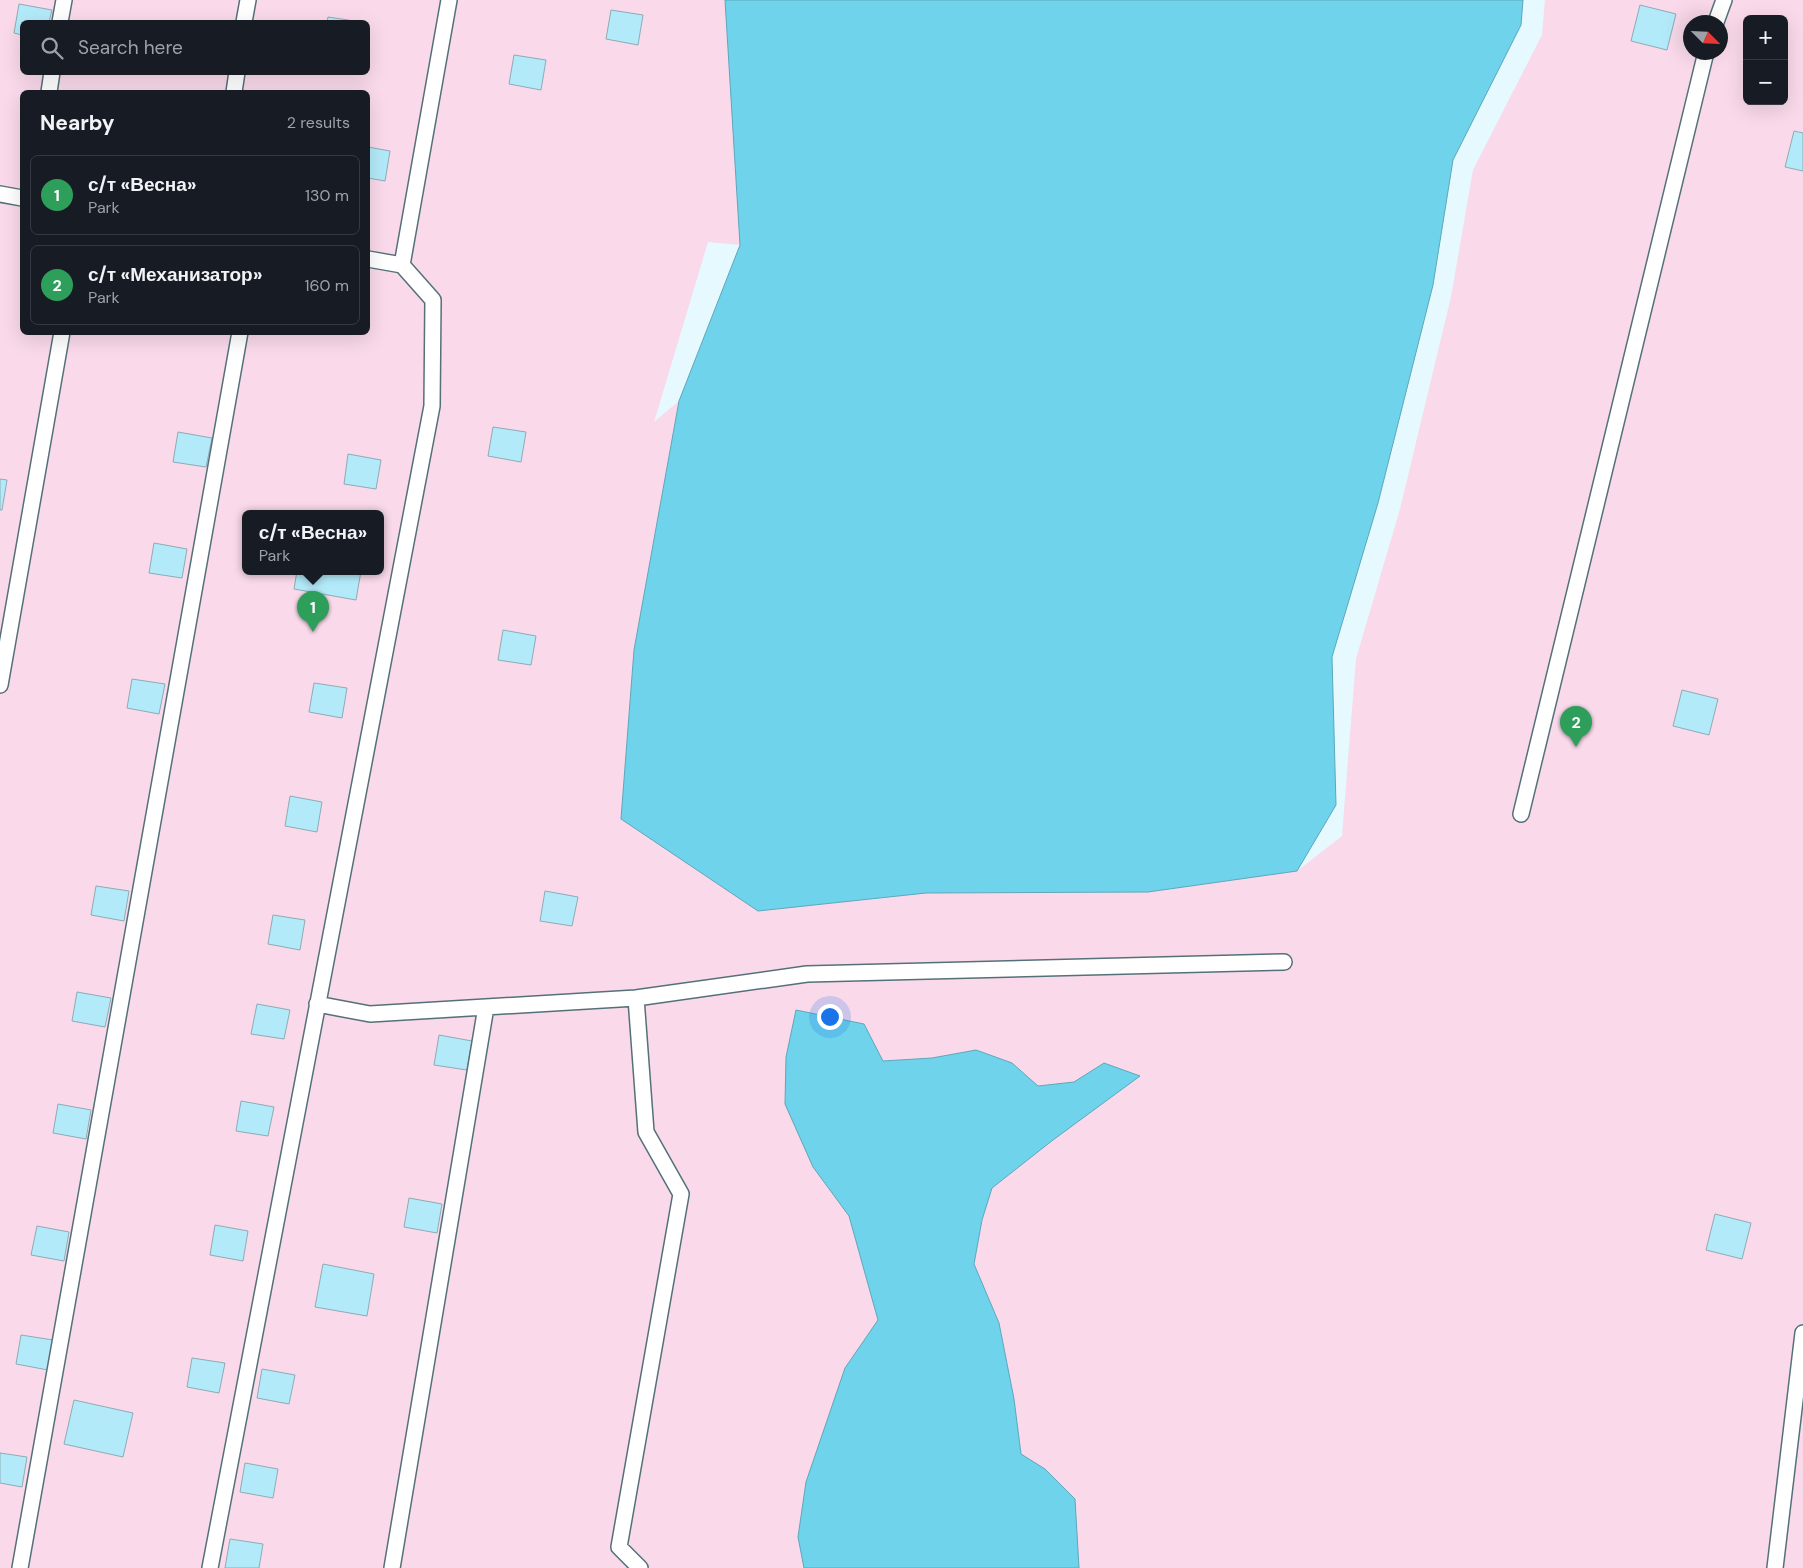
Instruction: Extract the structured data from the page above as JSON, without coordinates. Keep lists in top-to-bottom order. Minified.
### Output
{"north":"bottom right","page":{"map_buttons":["+","−"],"search":"Search here","heading":["Nearby","2 results"],"list":[{"mark":"1","name":"с/т «Весна»","note":"Park","value":"130 m"},{"mark":"2","name":"с/т «Механизатор»","note":"Park","value":"160 m"}],"popup":["с/т «Весна»","Park"],"pins":["1","2"]}}
